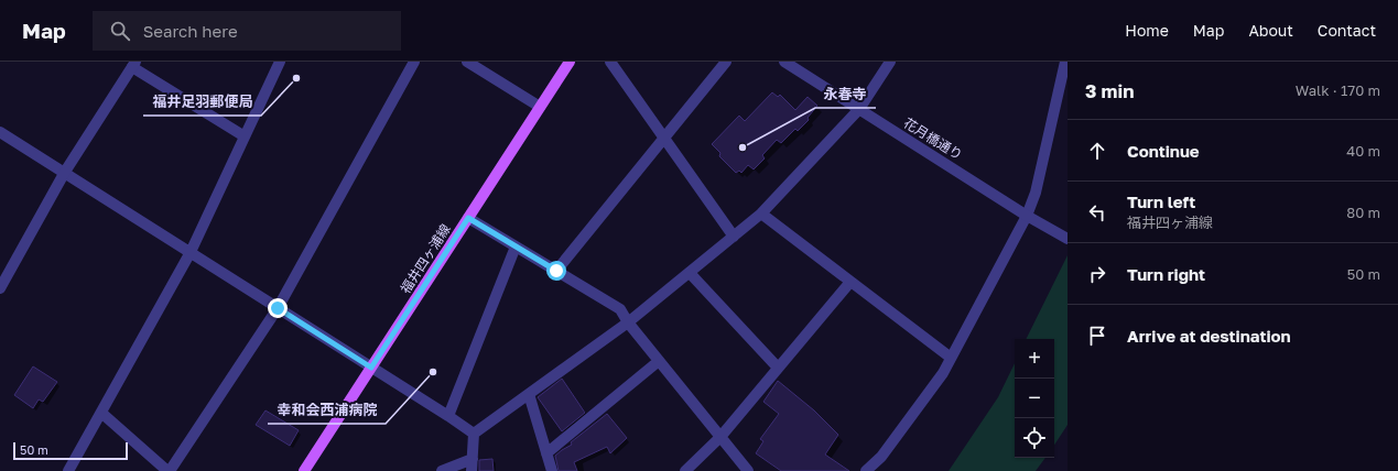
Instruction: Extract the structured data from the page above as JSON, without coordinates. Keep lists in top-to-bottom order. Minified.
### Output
{"streets":{"main road":["福井四ヶ浦線"],"street":["花月橋通り"]},"places":["福井足羽郵便局","永春寺","幸和会西浦病院"],"scale_bar":"50 m","page":{"header":"Map","search":"Search here","nav":["Home","Map","About","Contact"],"heading":["3 min","Walk · 170 m"],"list":[["Continue","40 m"],["Turn left","福井四ヶ浦線","80 m"],["Turn right","50 m"],"Arrive at destination"],"map_buttons":["+","−"],"scale":"50 m"}}
